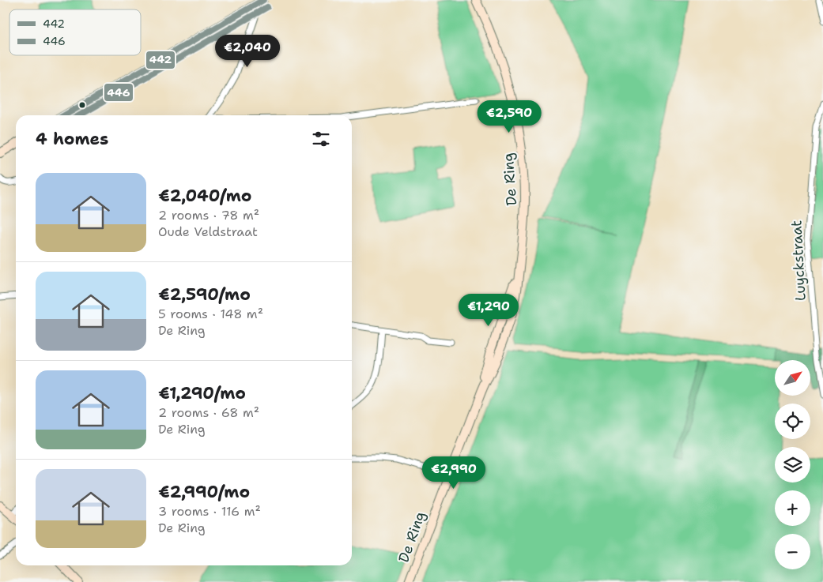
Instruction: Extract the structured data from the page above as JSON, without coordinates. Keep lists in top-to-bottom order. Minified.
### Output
{"streets":{"main road":["De Ring"],"street":["Luyckstraat"]},"lines":["transit line 442","transit line 446"],"legend":["442","446"],"north":"top right","page":{"price":["€2,040","€2,590","€1,290","€2,990"],"heading":"4 homes","list":[{"name":"€2,040/mo","note":"2 rooms · 78 m² · Oude Veldstraat"},{"name":"€2,590/mo","note":"5 rooms · 148 m² · De Ring"},{"name":"€1,290/mo","note":"2 rooms · 68 m² · De Ring"},{"name":"€2,990/mo","note":"3 rooms · 116 m² · De Ring"}],"map_buttons":["+","−"]}}
